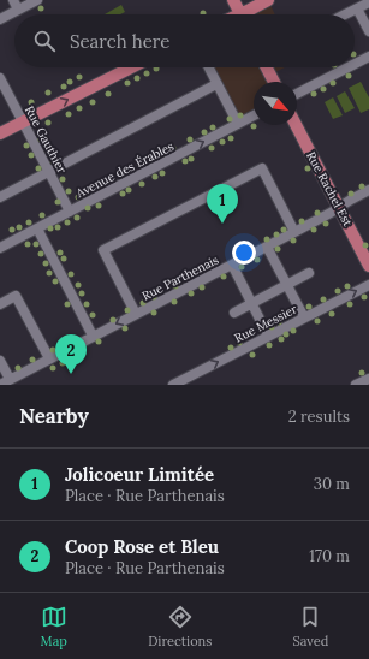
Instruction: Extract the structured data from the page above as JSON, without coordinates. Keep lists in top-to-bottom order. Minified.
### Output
{"streets":{"main road":["Rue Rachel Est"],"street":["Rue Gauthier","Avenue des Érables","Rue Parthenais","Rue Messier"]},"crossings":[["Rue Gauthier","Avenue des Érables"],["Rue Rachel Est","Rue Parthenais"]],"north":"bottom right","page":{"search":"Search here","pins":["1","2"],"heading":["Nearby","2 results"],"list":[{"mark":"1","name":"Jolicoeur Limitée","note":"Place · Rue Parthenais","value":"30 m"},{"mark":"2","name":"Coop Rose et Bleu","note":"Place · Rue Parthenais","value":"170 m"}],"nav":["Map","Directions","Saved"]}}
